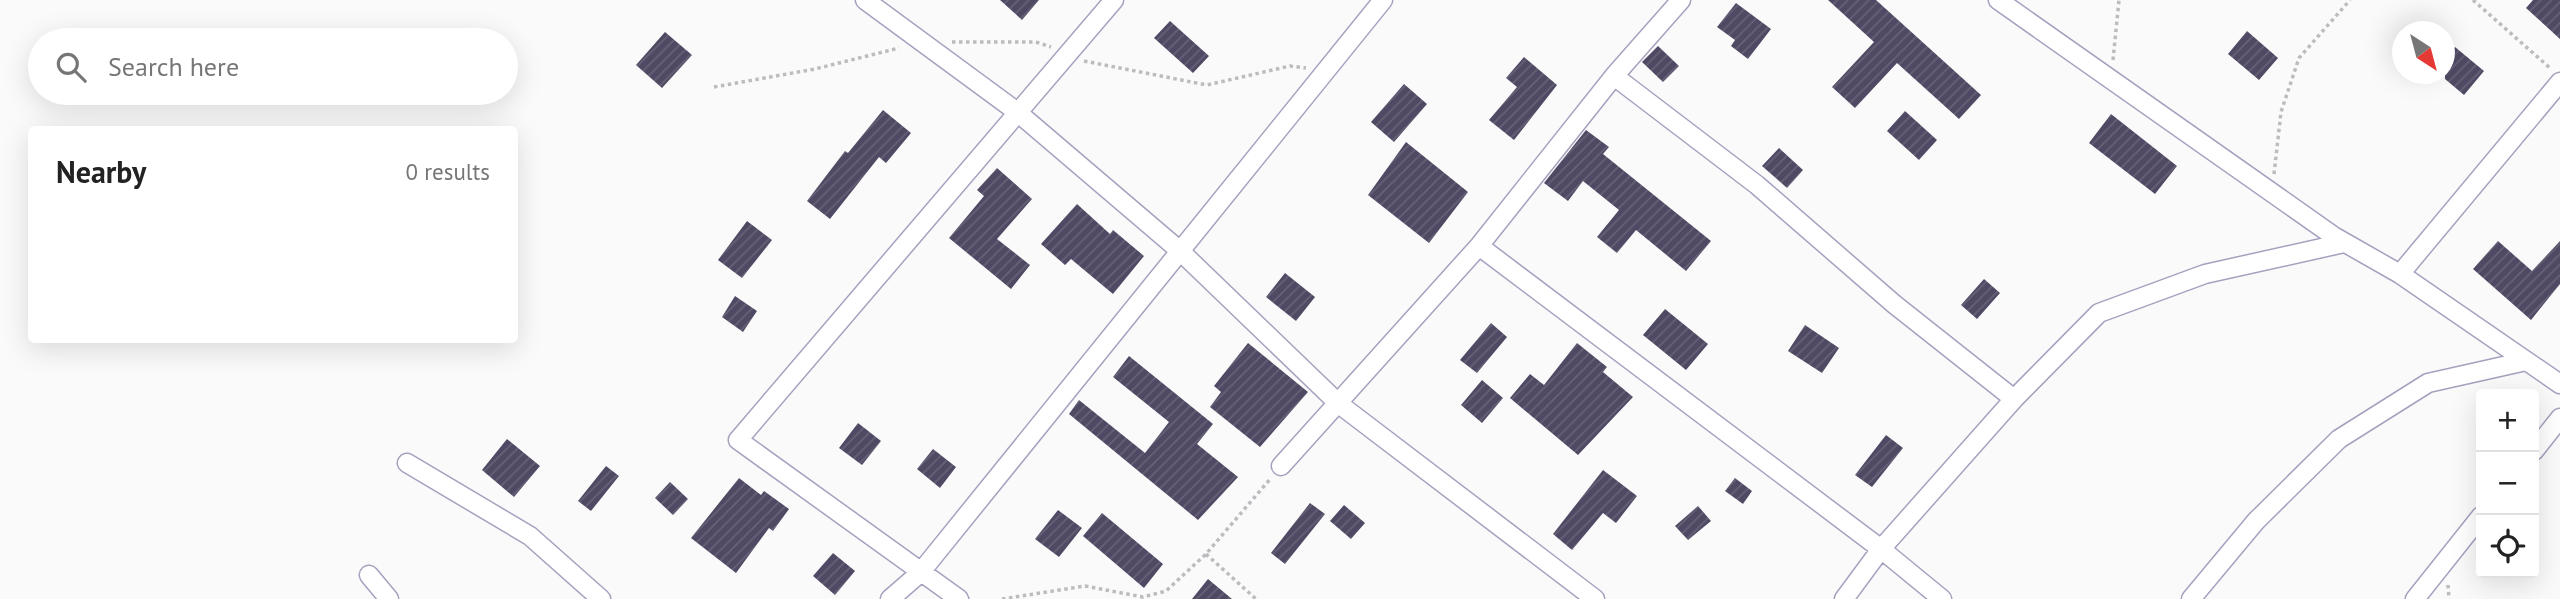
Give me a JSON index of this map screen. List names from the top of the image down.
{
  "north": "bottom right",
  "page": {
    "search": "Search here",
    "heading": ["Nearby", "0 results"],
    "map_buttons": ["+", "−"]
  }
}
